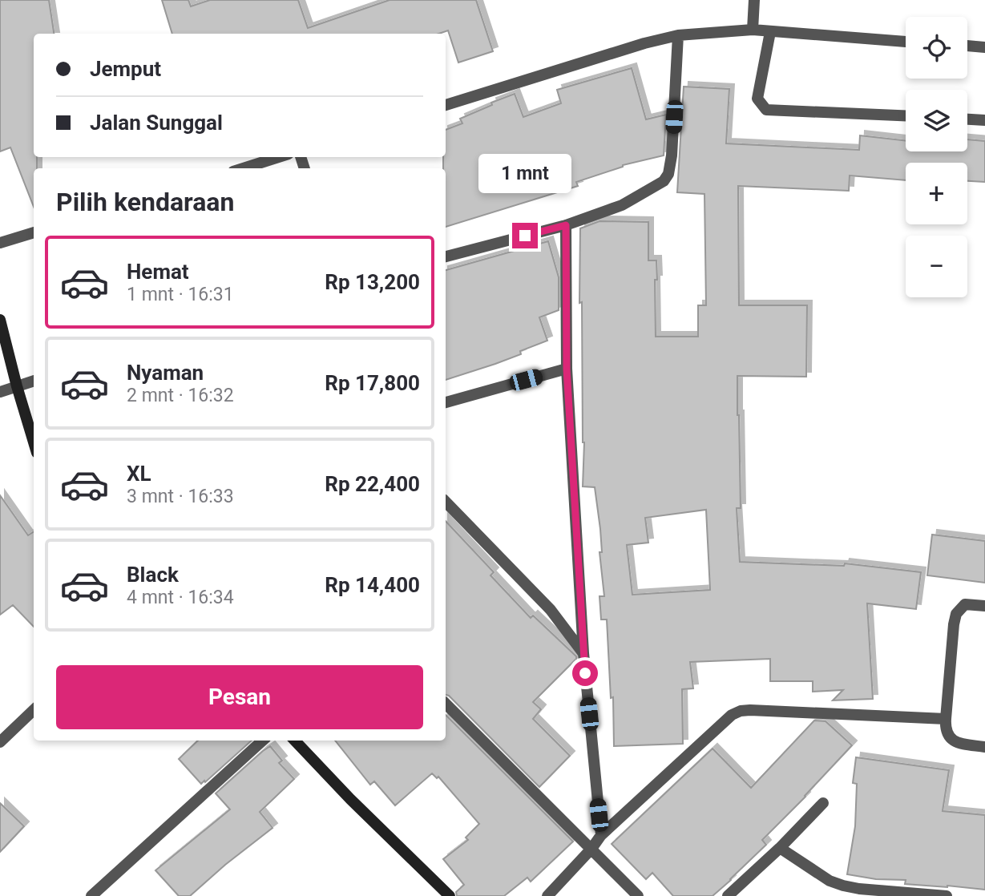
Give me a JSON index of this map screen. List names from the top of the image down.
{
  "page": {
    "map_buttons": ["+", "−"],
    "banner": ["Jemput", "Jalan Sunggal"],
    "bubble": "1 mnt",
    "heading": "Pilih kendaraan",
    "list": [
      {
        "name": "Hemat",
        "note": "1 mnt · 16:31",
        "value": "Rp 13,200"
      },
      {
        "name": "Nyaman",
        "note": "2 mnt · 16:32",
        "value": "Rp 17,800"
      },
      {
        "name": "XL",
        "note": "3 mnt · 16:33",
        "value": "Rp 22,400"
      },
      {
        "name": "Black",
        "note": "4 mnt · 16:34",
        "value": "Rp 14,400"
      }
    ],
    "buttons": "Pesan"
  }
}
